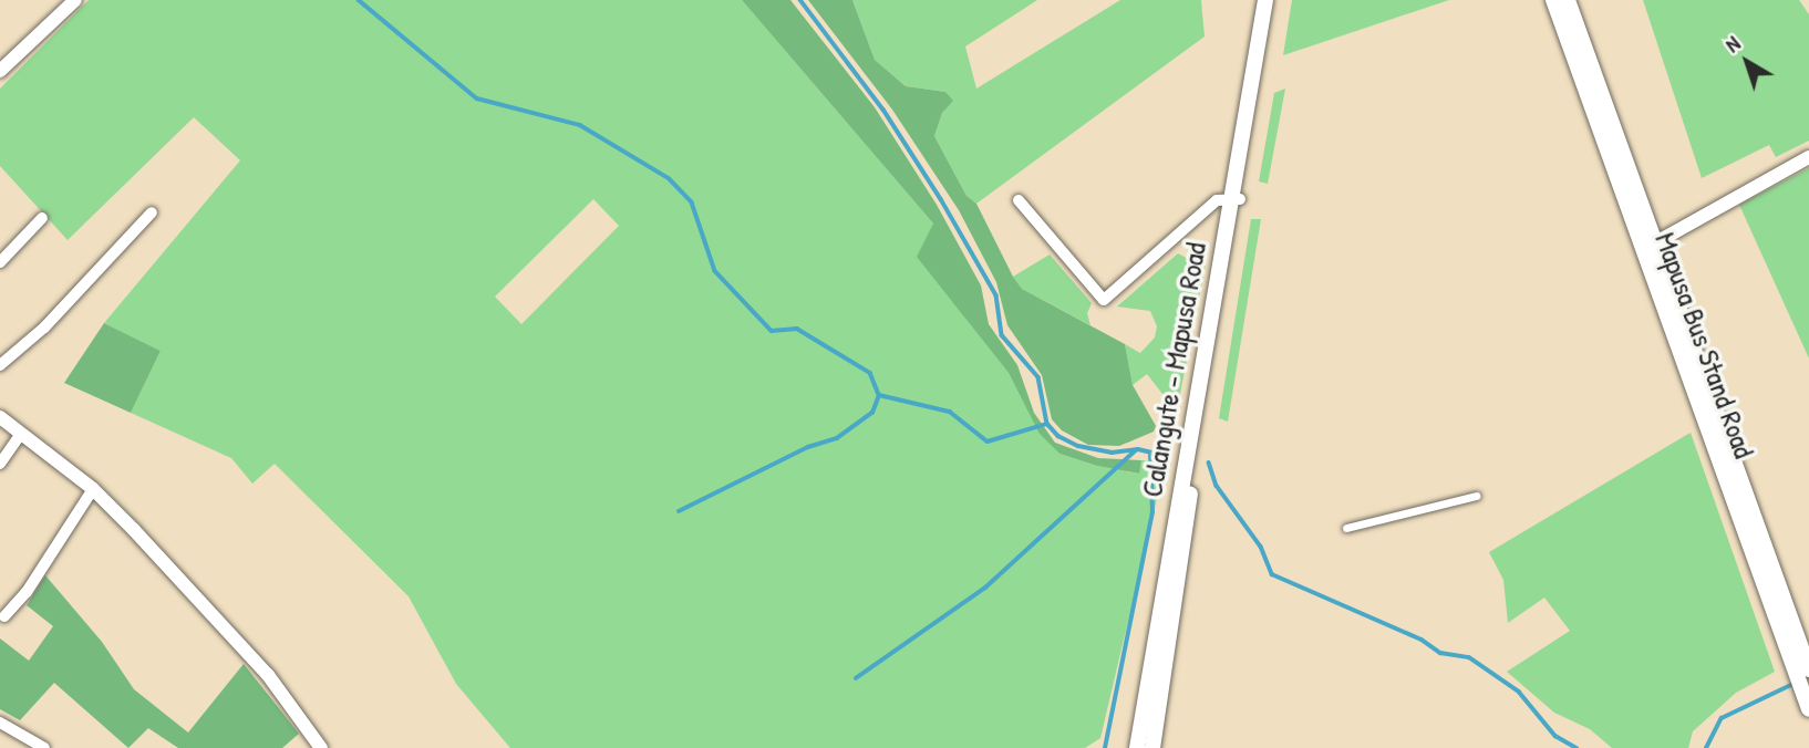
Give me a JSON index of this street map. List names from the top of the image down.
{
  "streets": {
    "main road": ["Mapusa Bus Stand Road", "Calangute - Mapusa Road"]
  },
  "north": "top left"
}
